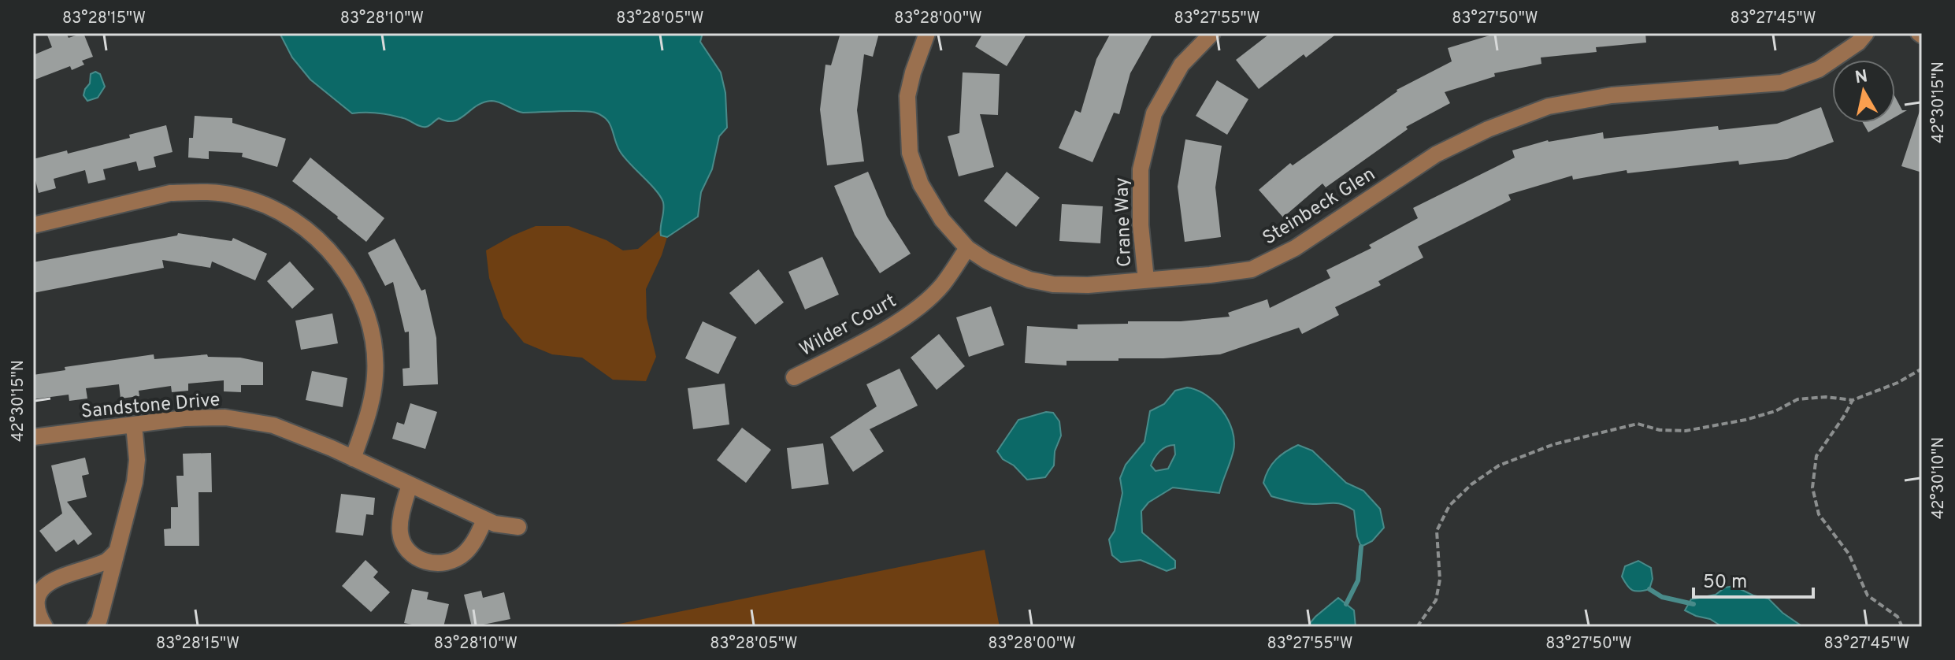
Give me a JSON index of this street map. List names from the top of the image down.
{
  "streets": {
    "street": [
      "Steinbeck Glen",
      "Crane Way",
      "Wilder Court",
      "Sandstone Drive"
    ]
  },
  "crossings": [
    ["Steinbeck Glen", "Crane Way"],
    ["Steinbeck Glen", "Wilder Court"]
  ],
  "scale_bar": "50 m",
  "north": "top",
  "coordinates": [
    "83°28'15\"W",
    "83°28'10\"W",
    "83°28'05\"W",
    "83°28'00\"W",
    "83°27'55\"W",
    "83°27'50\"W",
    "83°27'45\"W",
    "42°30'15\"N",
    "42°30'10\"N"
  ]
}
